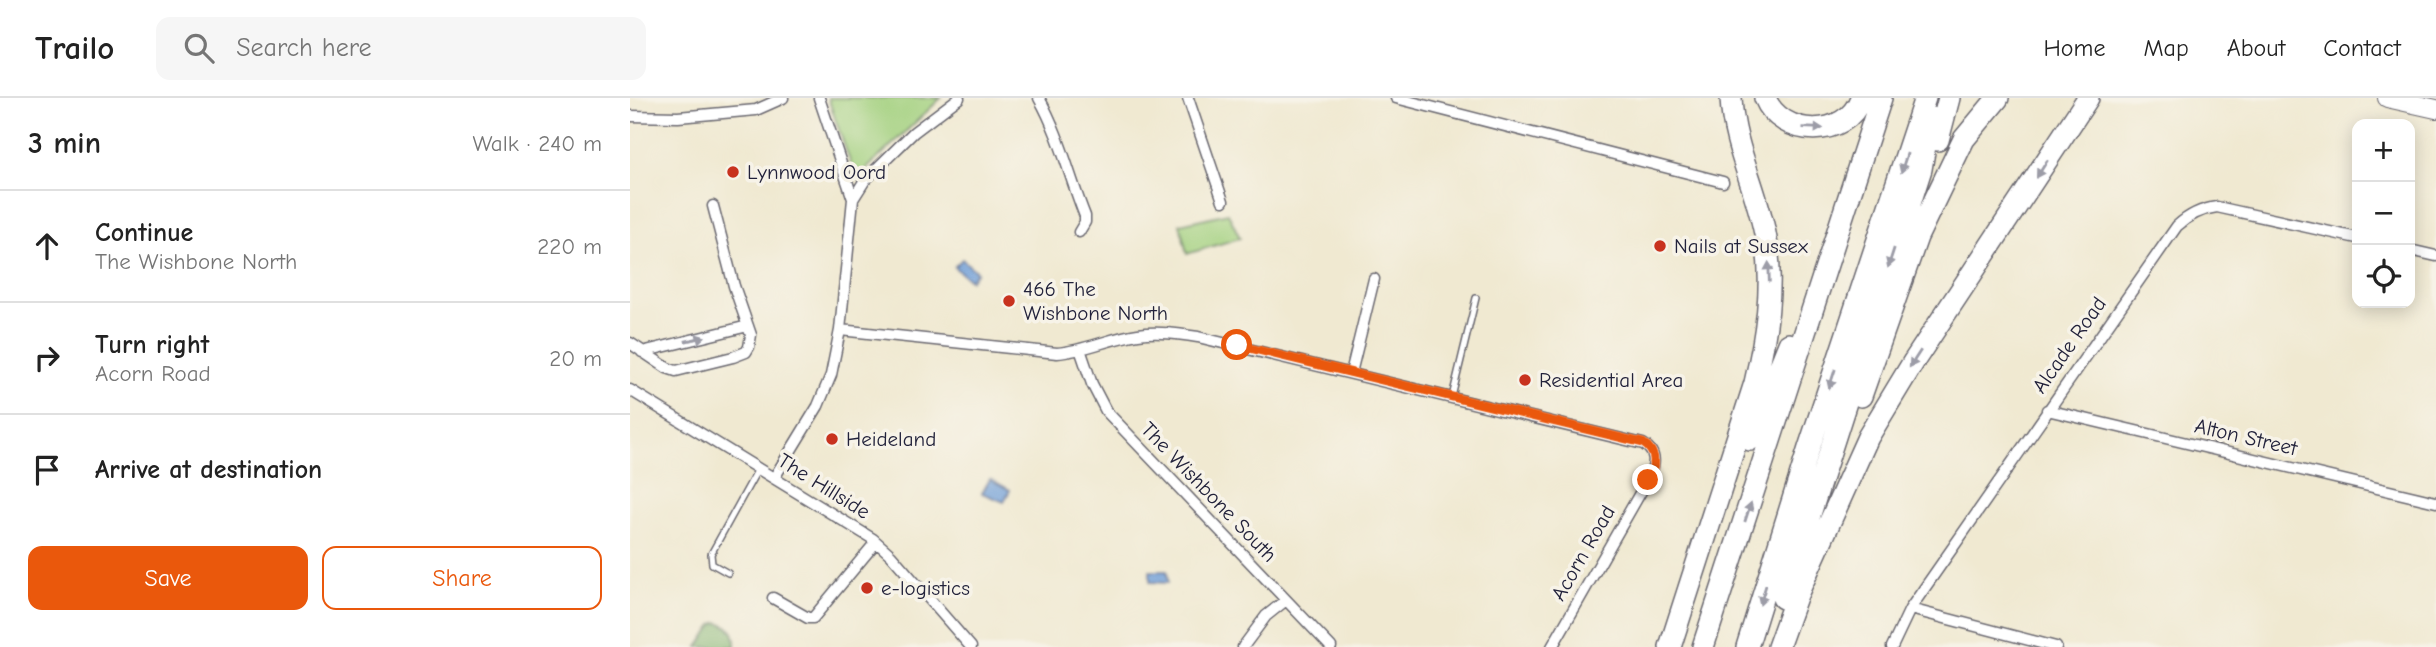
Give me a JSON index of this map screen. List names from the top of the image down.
{
  "streets": {
    "street": [
      "Alcade Road",
      "Alton Street",
      "The Hillside",
      "The Wishbone South",
      "Acorn Road"
    ]
  },
  "crossings": [
    ["Alcade Road", "Alton Street"]
  ],
  "places": [
    "Lynnwood Oord",
    "Nails at Sussex",
    "466 The Wishbone North",
    "Residential Area",
    "Heideland",
    "e-logistics"
  ],
  "page": {
    "header": "Trailo",
    "search": "Search here",
    "nav": [
      "Home",
      "Map",
      "About",
      "Contact"
    ],
    "heading": ["3 min", "Walk · 240 m"],
    "map_buttons": ["+", "−"],
    "list": [
      ["Continue", "The Wishbone North", "220 m"],
      ["Turn right", "Acorn Road", "20 m"],
      "Arrive at destination"
    ],
    "buttons": ["Save", "Share"]
  }
}
